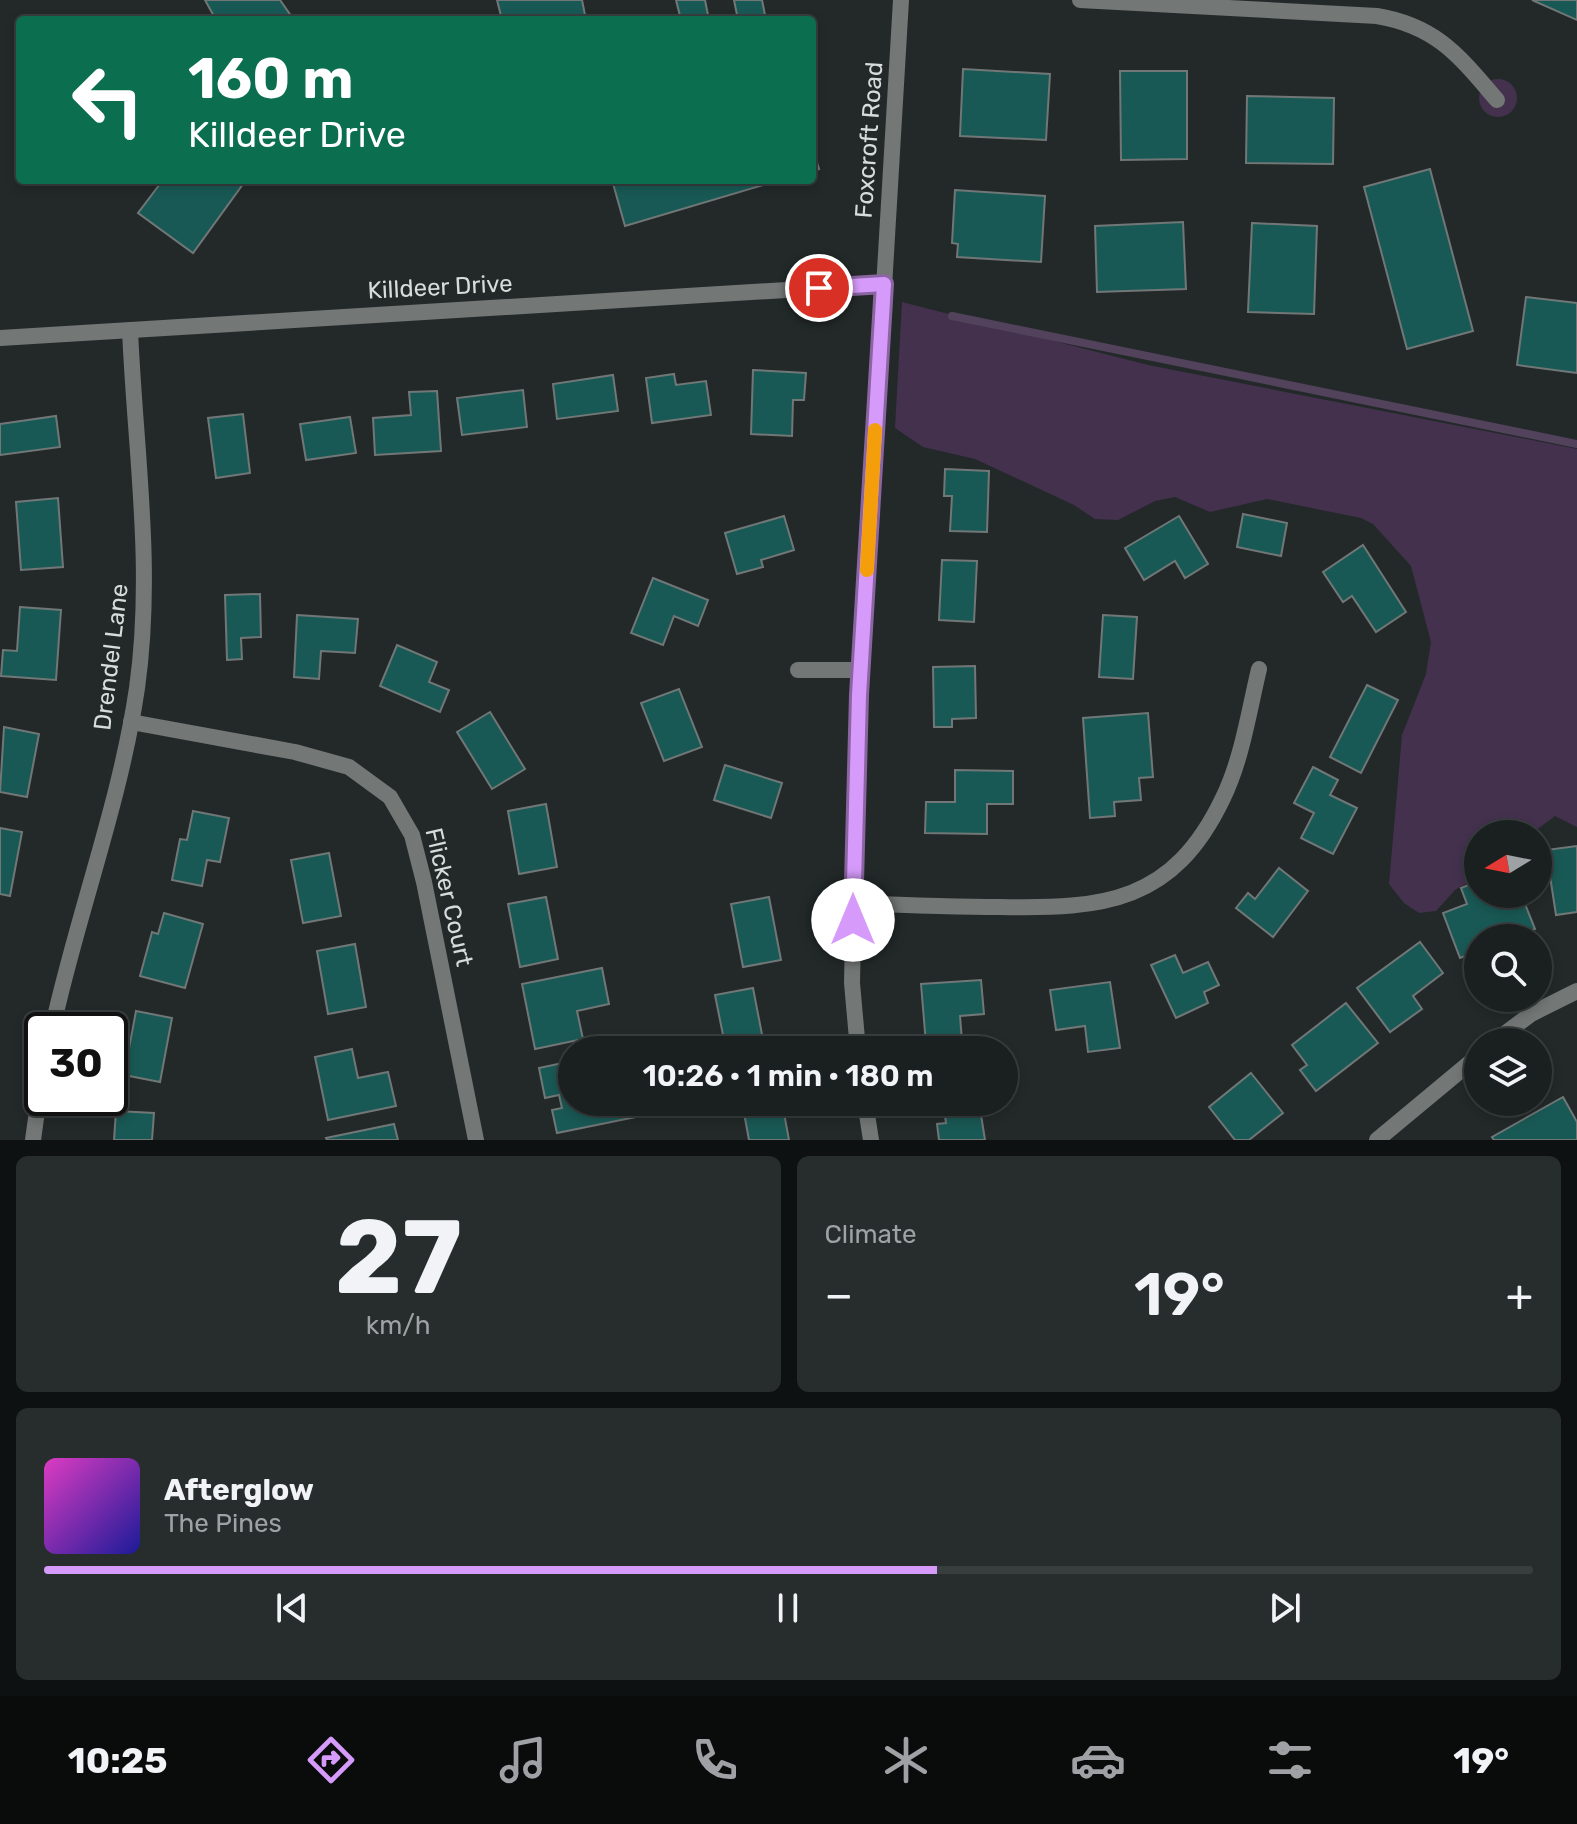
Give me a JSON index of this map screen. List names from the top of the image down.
{
  "streets": {
    "street": [
      "Foxcroft Road",
      "Killdeer Drive",
      "Drendel Lane",
      "Flicker Court"
    ]
  },
  "crossings": [
    ["Foxcroft Road", "Killdeer Drive"],
    ["Killdeer Drive", "Drendel Lane"],
    ["Drendel Lane", "Flicker Court"]
  ],
  "north": "left",
  "page": {
    "turn": ["160 m", "Killdeer Drive"],
    "limit": "30",
    "trip": "10:26 · 1 min · 180 m",
    "tile": [
      ["27", "km/h"],
      "Climate"
    ],
    "heat": ["−", "19°", "+"],
    "song": ["Afterglow", "The Pines"],
    "tabs": ["10:25", "19°"]
  }
}
